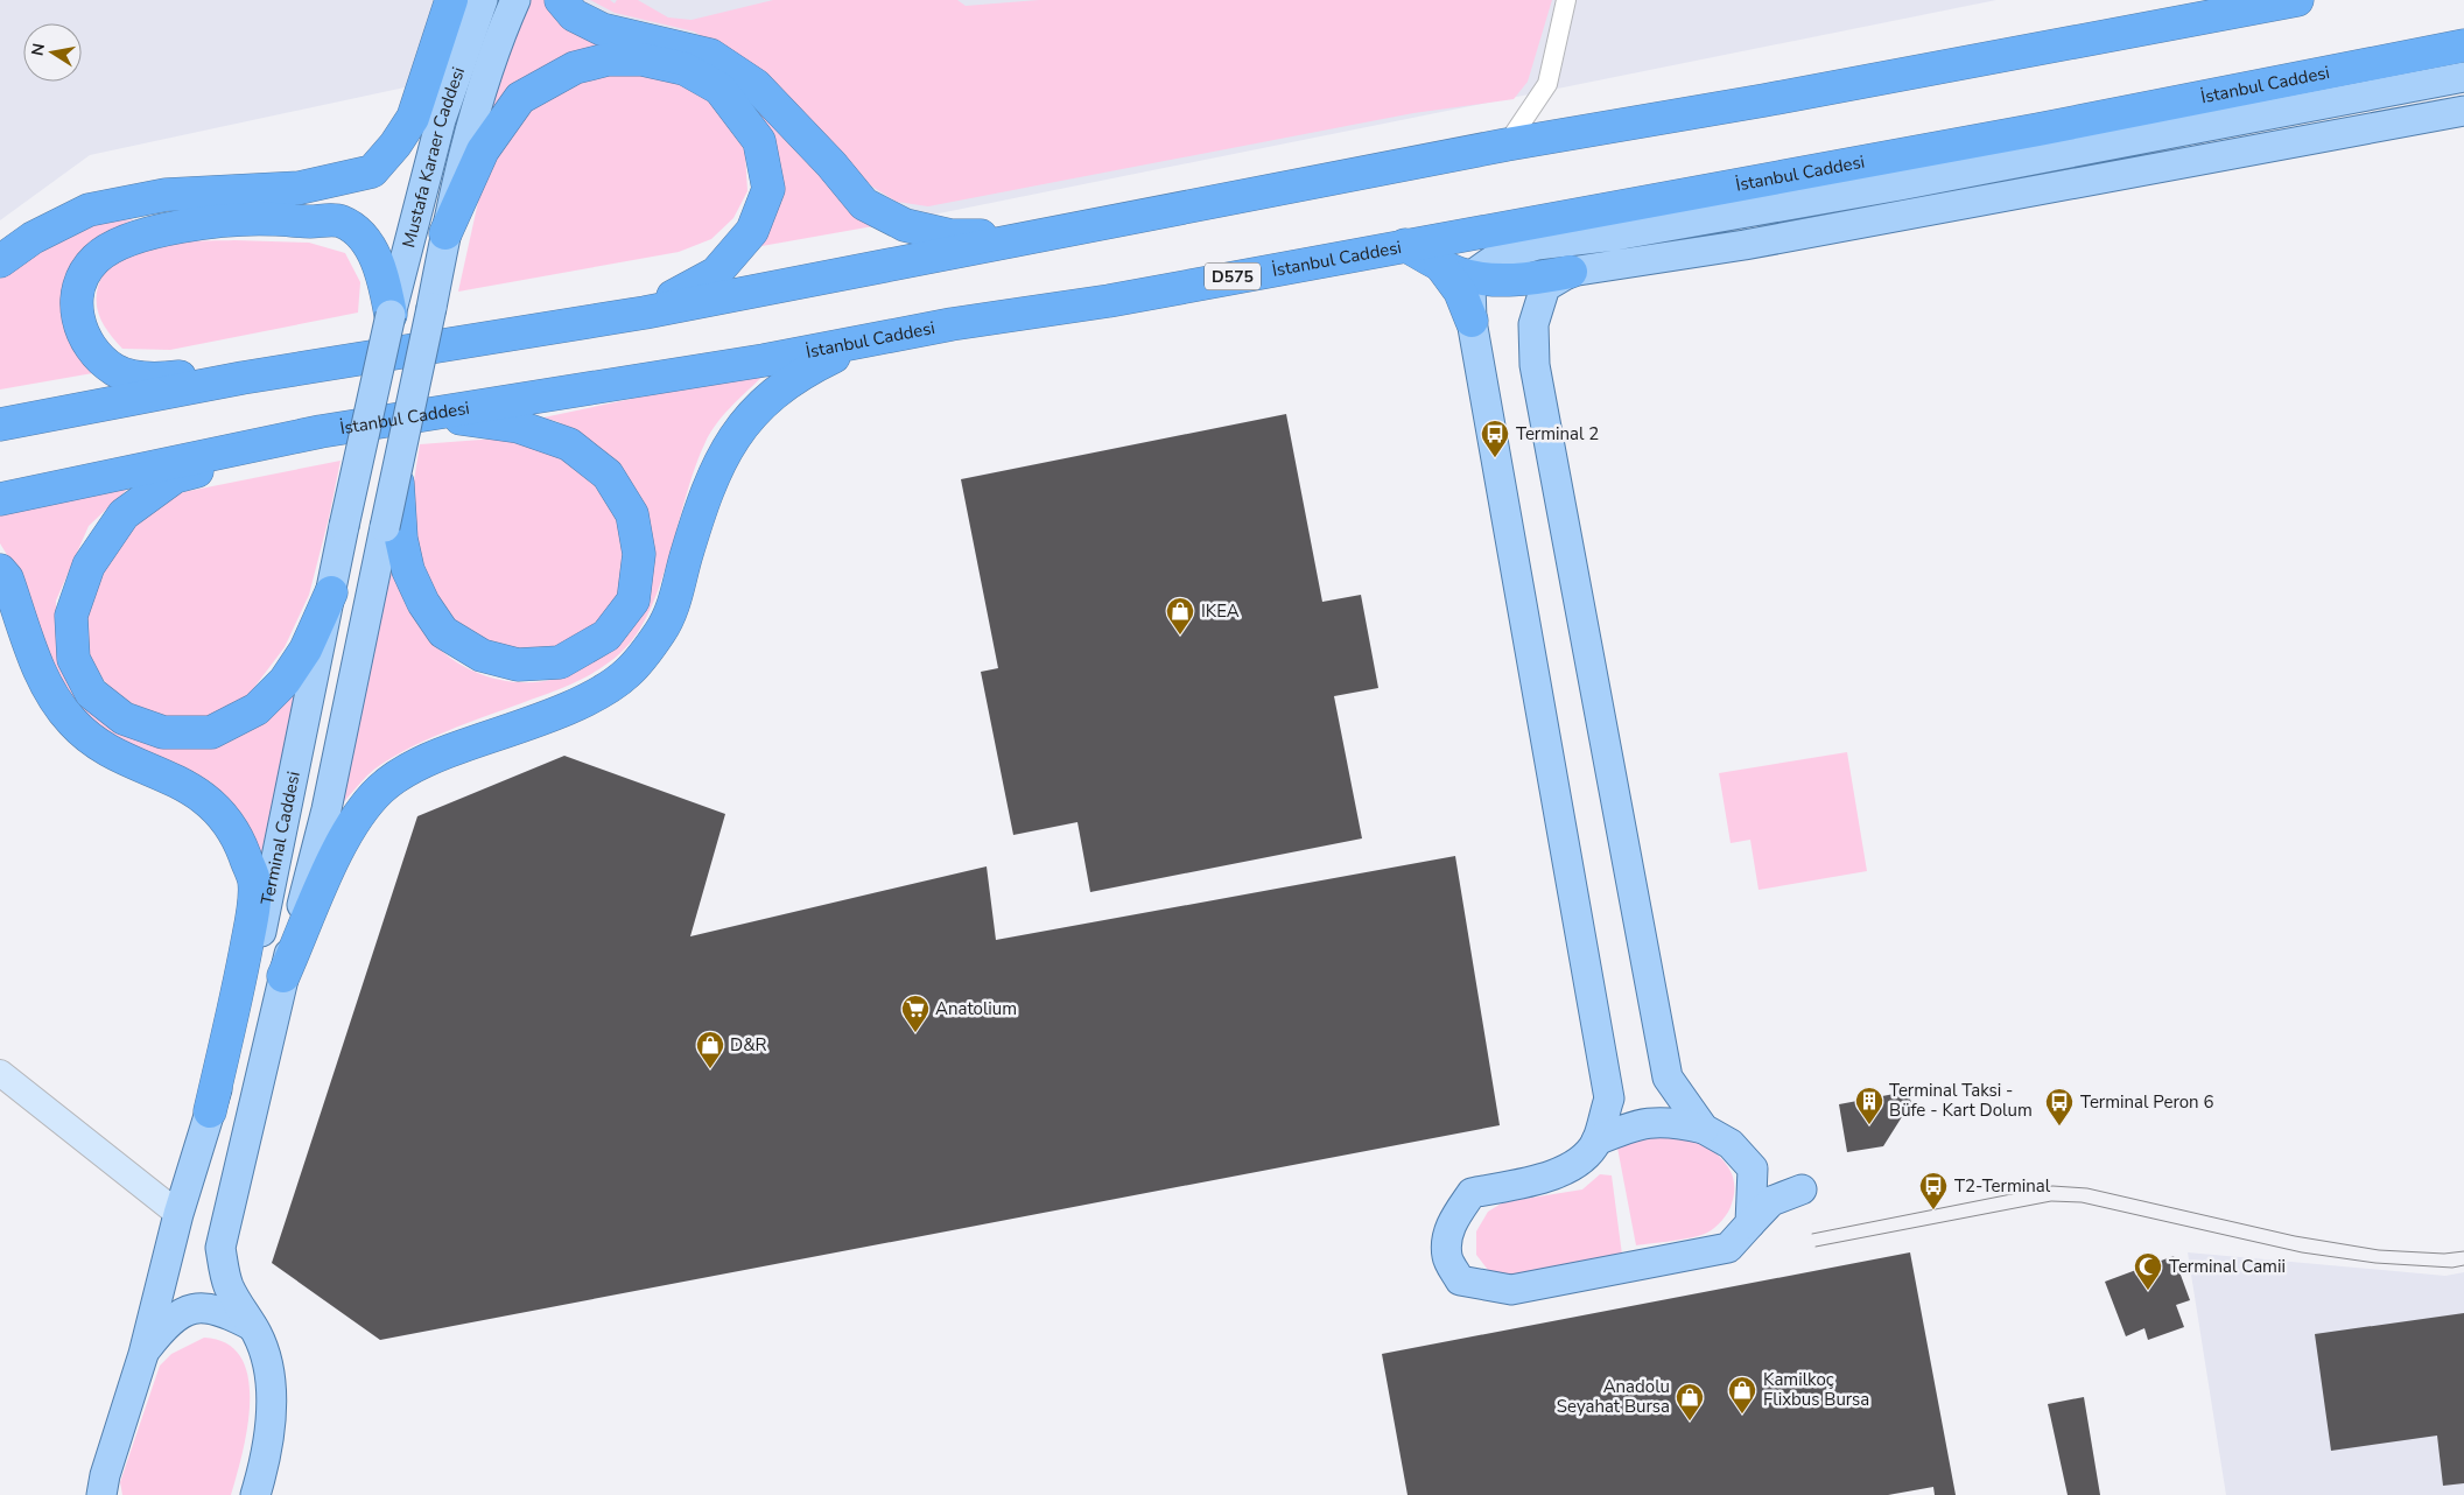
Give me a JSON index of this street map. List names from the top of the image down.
{
  "streets": {
    "highway": ["İstanbul Caddesi", "D575"],
    "main road": ["Mustafa Karaer Caddesi", "Terminal Caddesi"]
  },
  "crossings": [
    ["Mustafa Karaer Caddesi", "Terminal Caddesi"]
  ],
  "places": {
    "bus stop": ["Terminal 2", "Terminal Peron 6", "T2-Terminal"],
    "shop": [
      "IKEA",
      "D&R",
      "Kamilkoç Flixbus Bursa",
      "Anadolu Seyahat Bursa"
    ],
    "supermarket": ["Anatolium"],
    "building": ["Terminal Taksi - Büfe - Kart Dolum"],
    "mosque": ["Terminal Camii"]
  },
  "north": "left"
}
